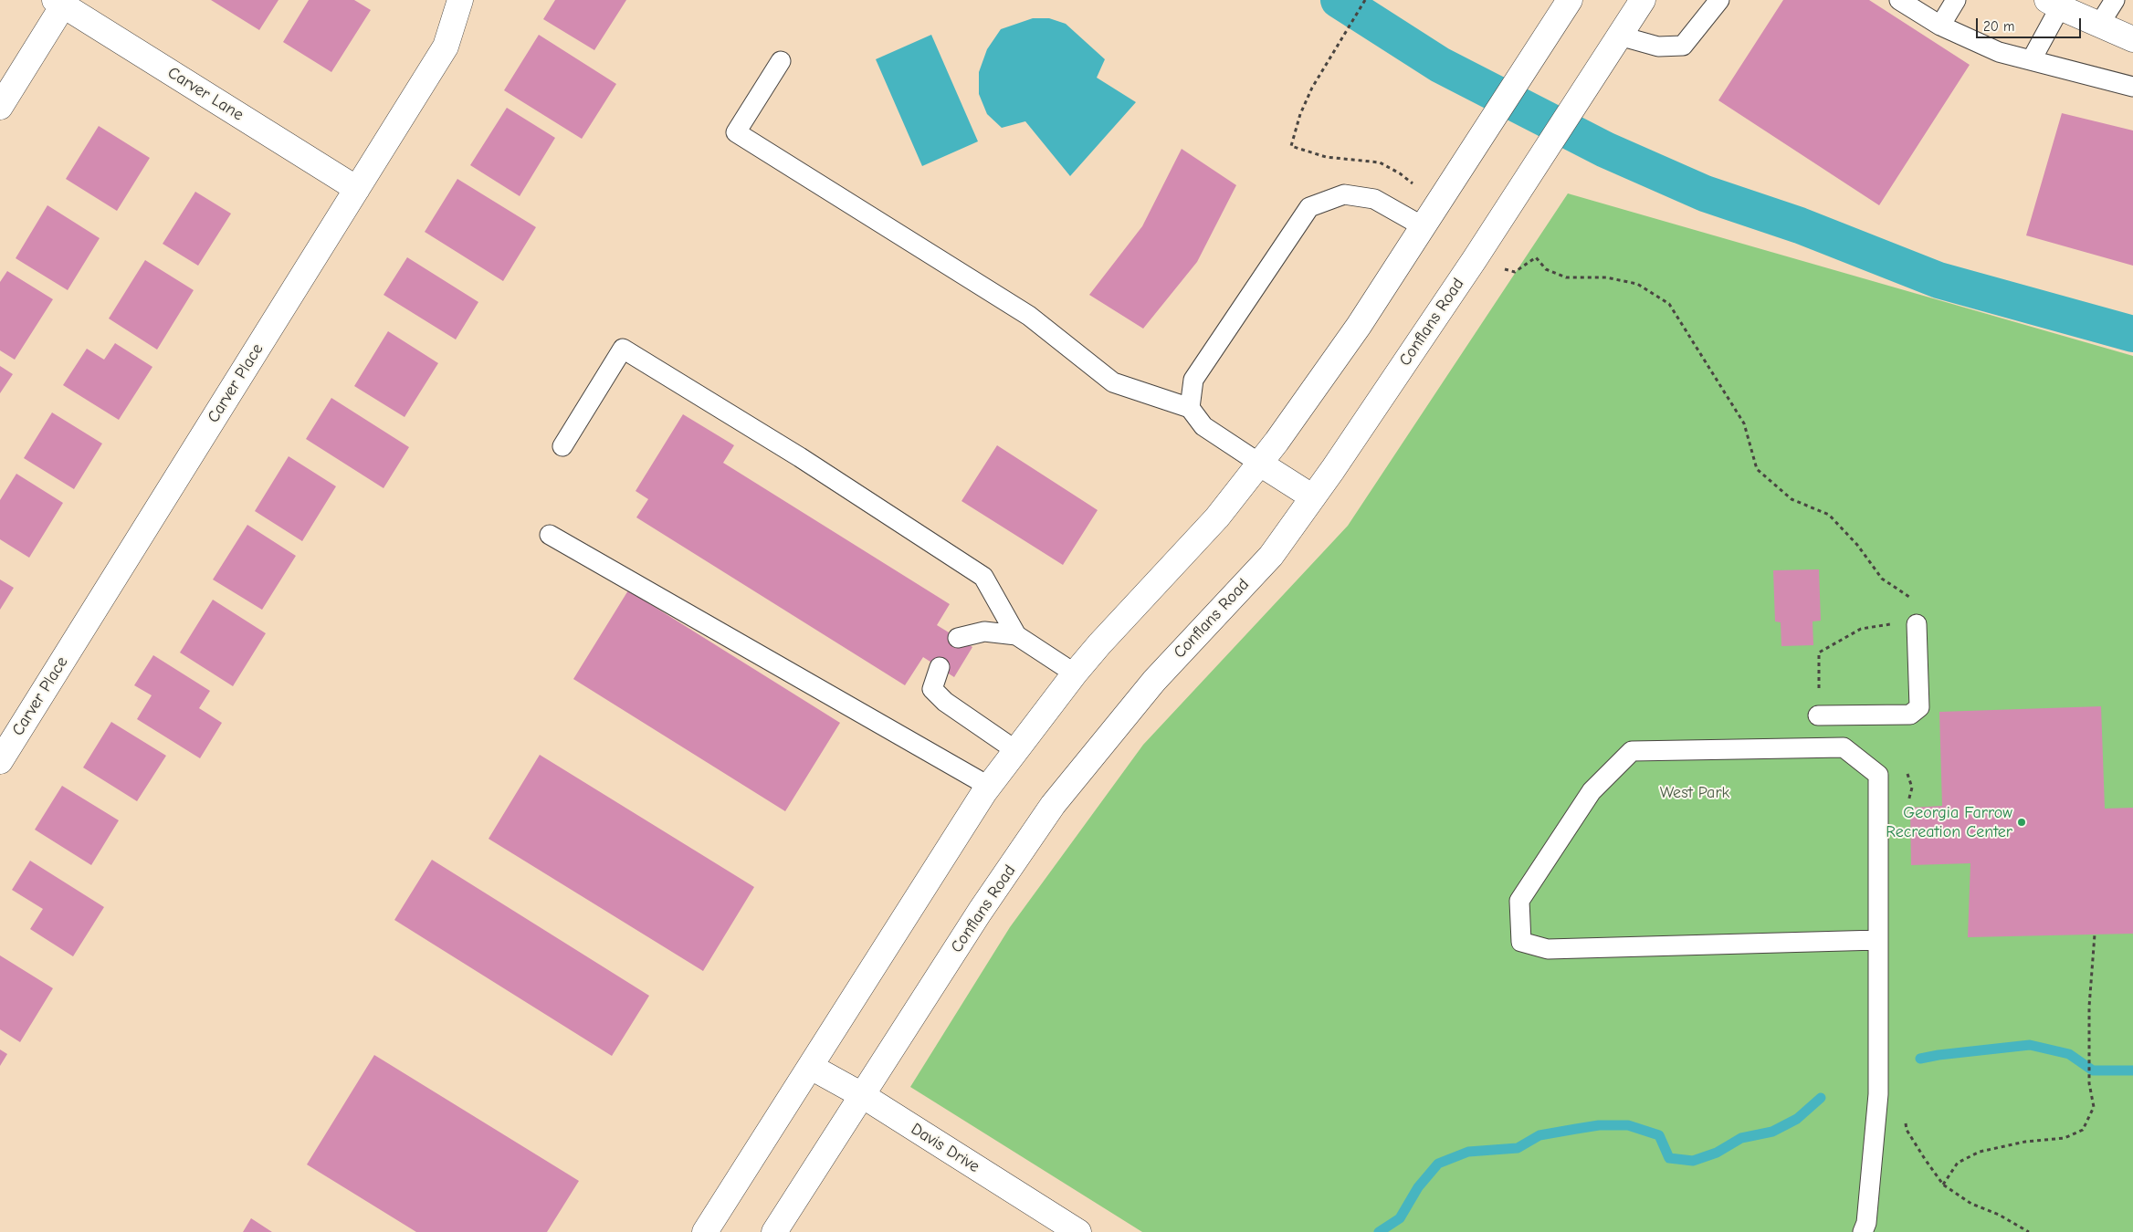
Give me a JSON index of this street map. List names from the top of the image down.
{
  "streets": {
    "main road": [
      "Carver Lane",
      "Conflans Road",
      "Carver Place",
      "Davis Drive"
    ]
  },
  "crossings": [
    ["Carver Lane", "Carver Place"],
    ["Conflans Road", "Davis Drive"]
  ],
  "parks": ["West Park"],
  "places": ["Georgia Farrow Recreation Center"],
  "scale_bar": "20 m"
}
